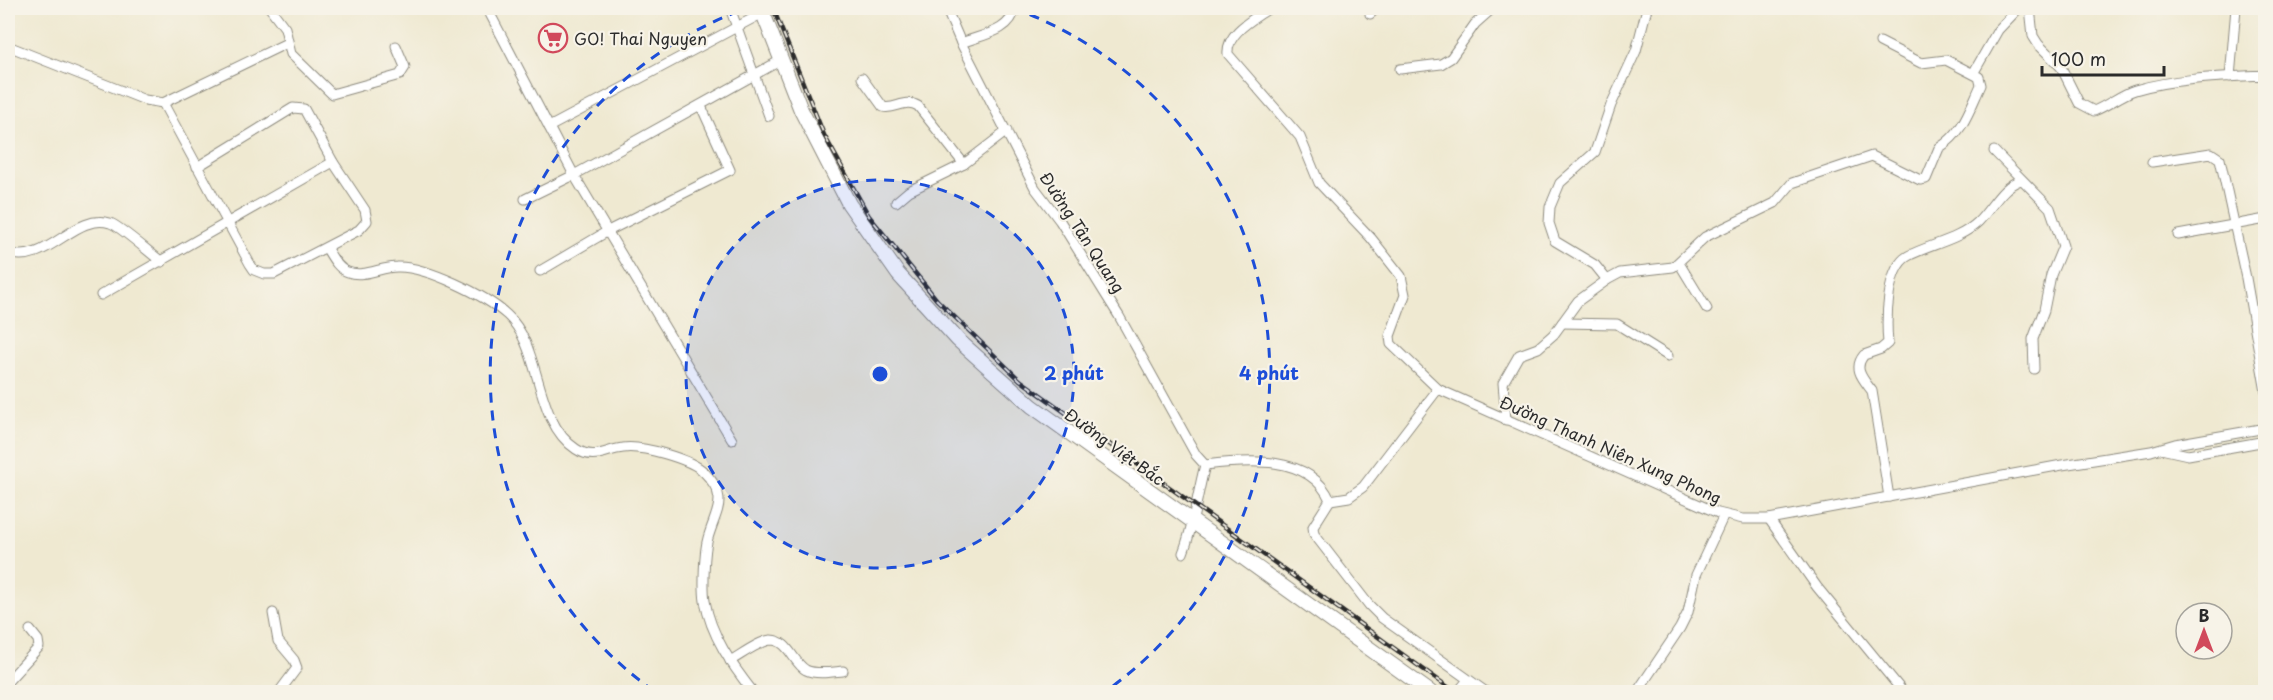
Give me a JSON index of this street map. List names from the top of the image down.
{
  "streets": {
    "main road": ["Đường Việt Bắc"],
    "street": ["Đường Tân Quang", "Đường Thanh Niên Xung Phong"]
  },
  "places": {
    "supermarket": ["GO! Thai Nguyen"]
  },
  "scale_bar": "100 m",
  "north": "top",
  "rings": ["2 phút", "4 phút"]
}
